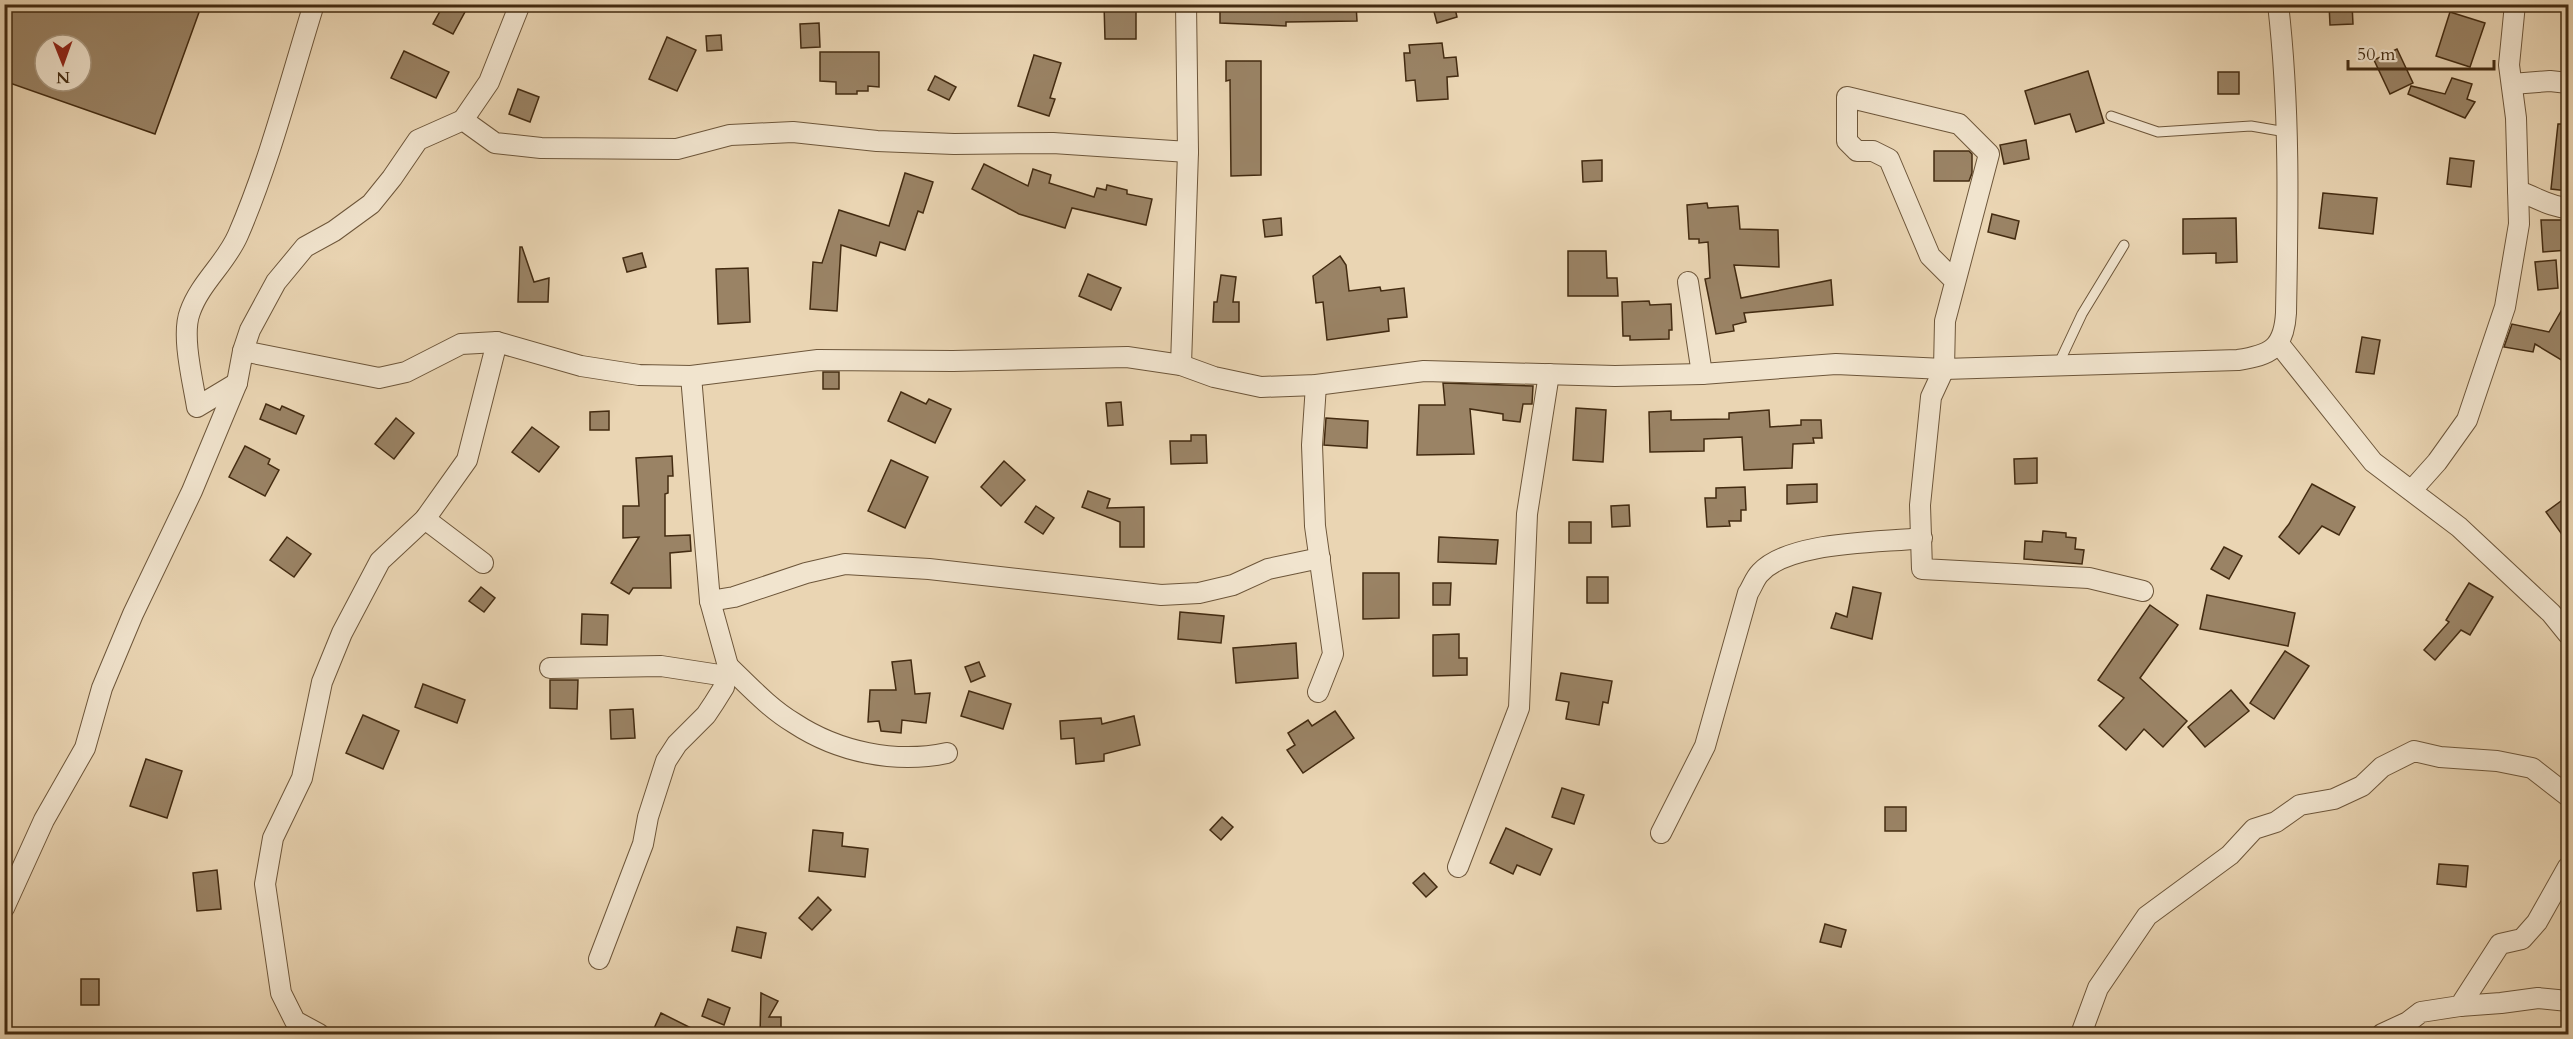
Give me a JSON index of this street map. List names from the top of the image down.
{
  "scale_bar": "50 m",
  "north": "bottom"
}
